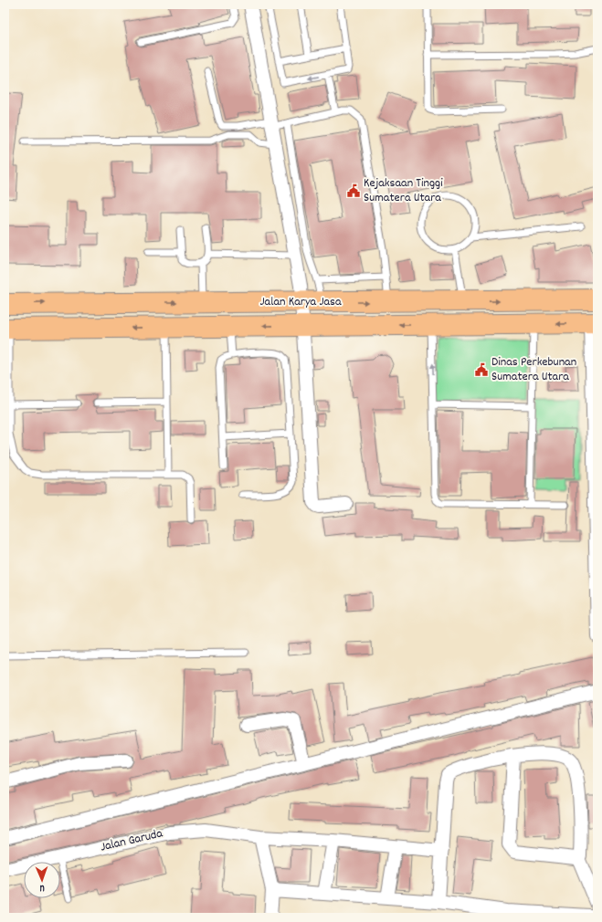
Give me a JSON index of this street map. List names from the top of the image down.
{
  "streets": {
    "highway": ["Jalan Karya Jasa"],
    "street": ["Jalan Garuda"]
  },
  "places": {
    "public building": ["Kejaksaan Tinggi Sumatera Utara", "Dinas Perkebunan Sumatera Utara"]
  },
  "north": "bottom"
}
